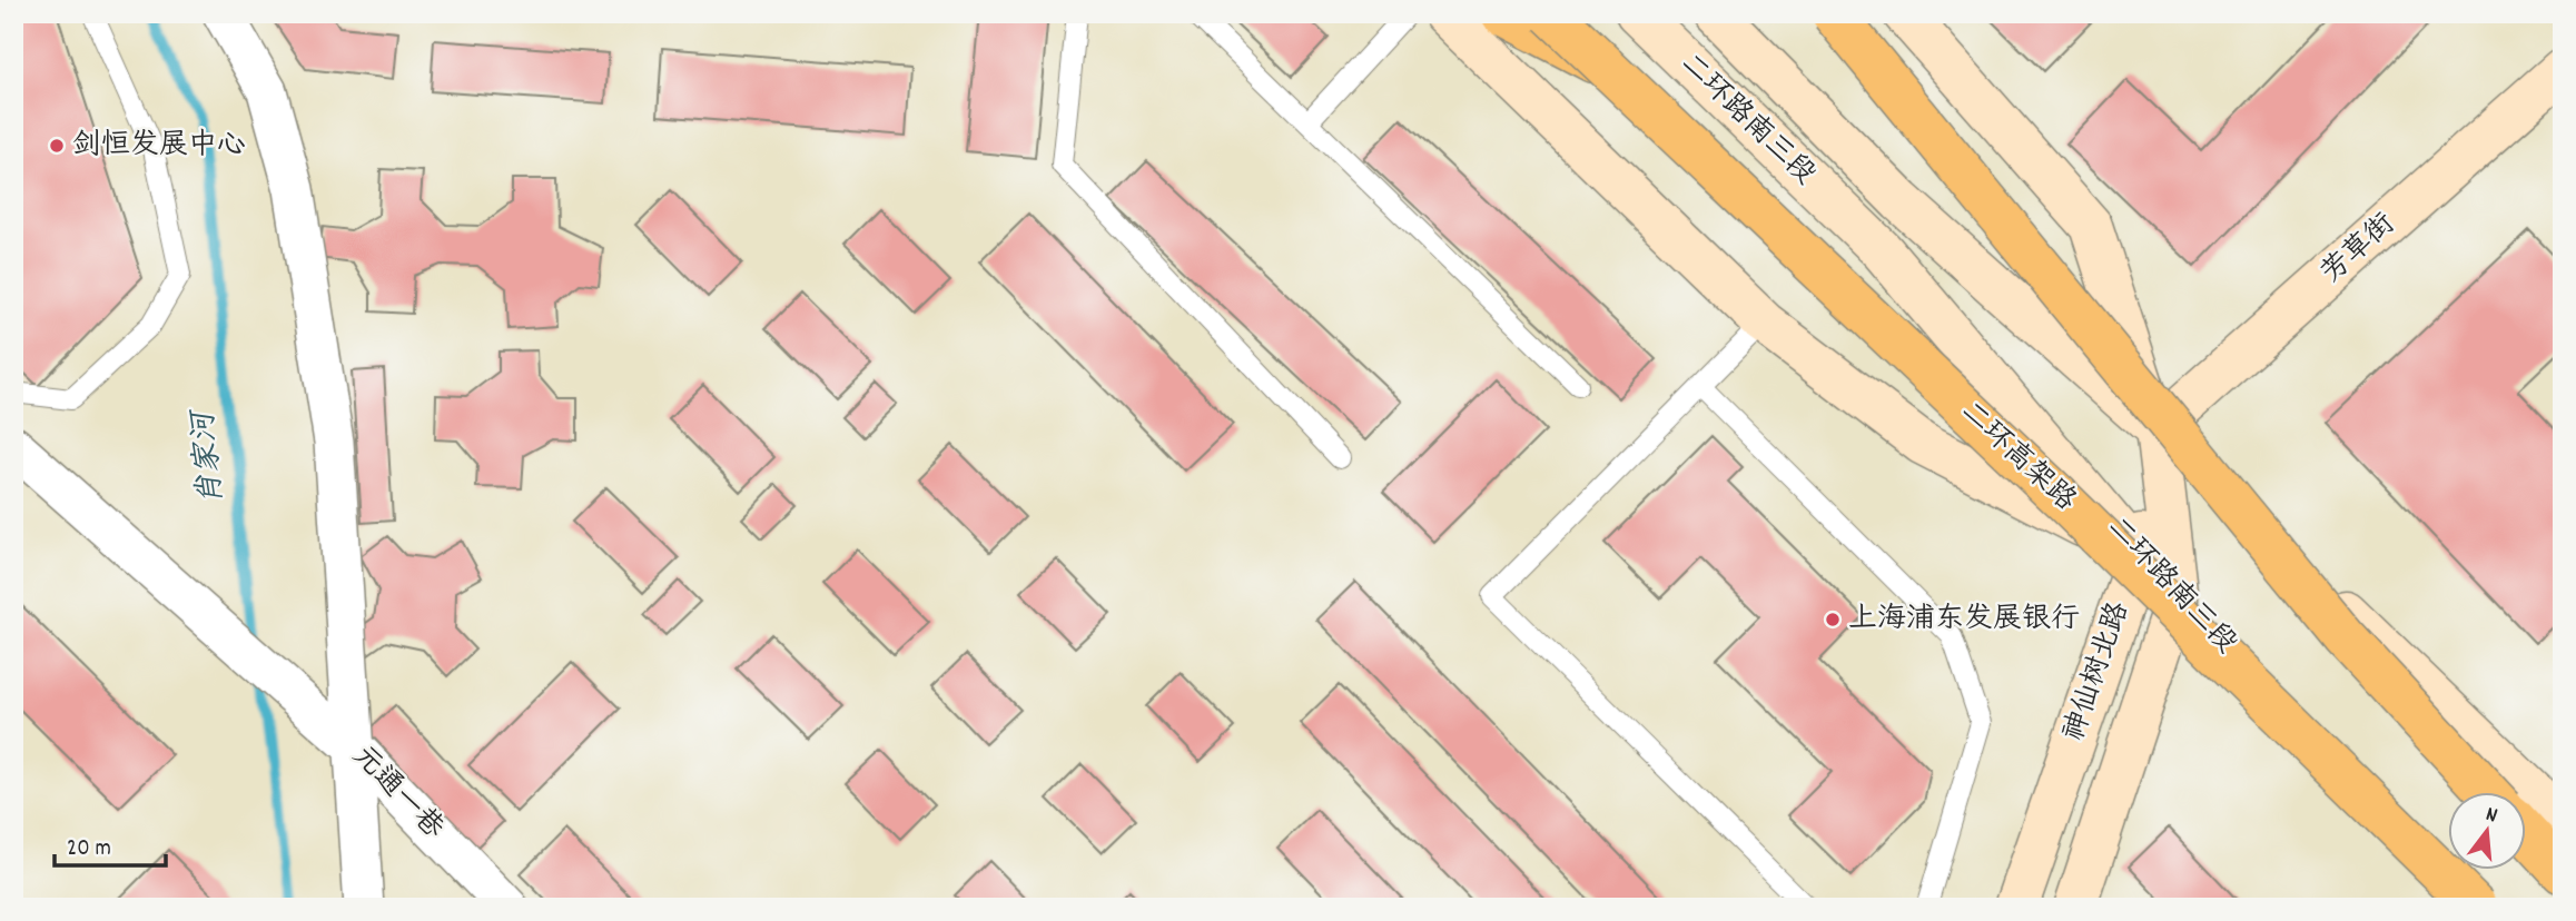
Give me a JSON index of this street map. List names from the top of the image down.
{
  "streets": {
    "highway": ["二环高架路"],
    "main road": ["二环路南三段", "芳草街", "神仙树北路"],
    "street": ["元通一巷"]
  },
  "crossings": [
    ["二环路南三段", "芳草街"],
    ["二环路南三段", "神仙树北路"],
    ["芳草街", "神仙树北路"]
  ],
  "water": ["肖家河"],
  "places": ["剑恒发展中心", "上海浦东发展银行"],
  "scale_bar": "20 m",
  "north": "top"
}
